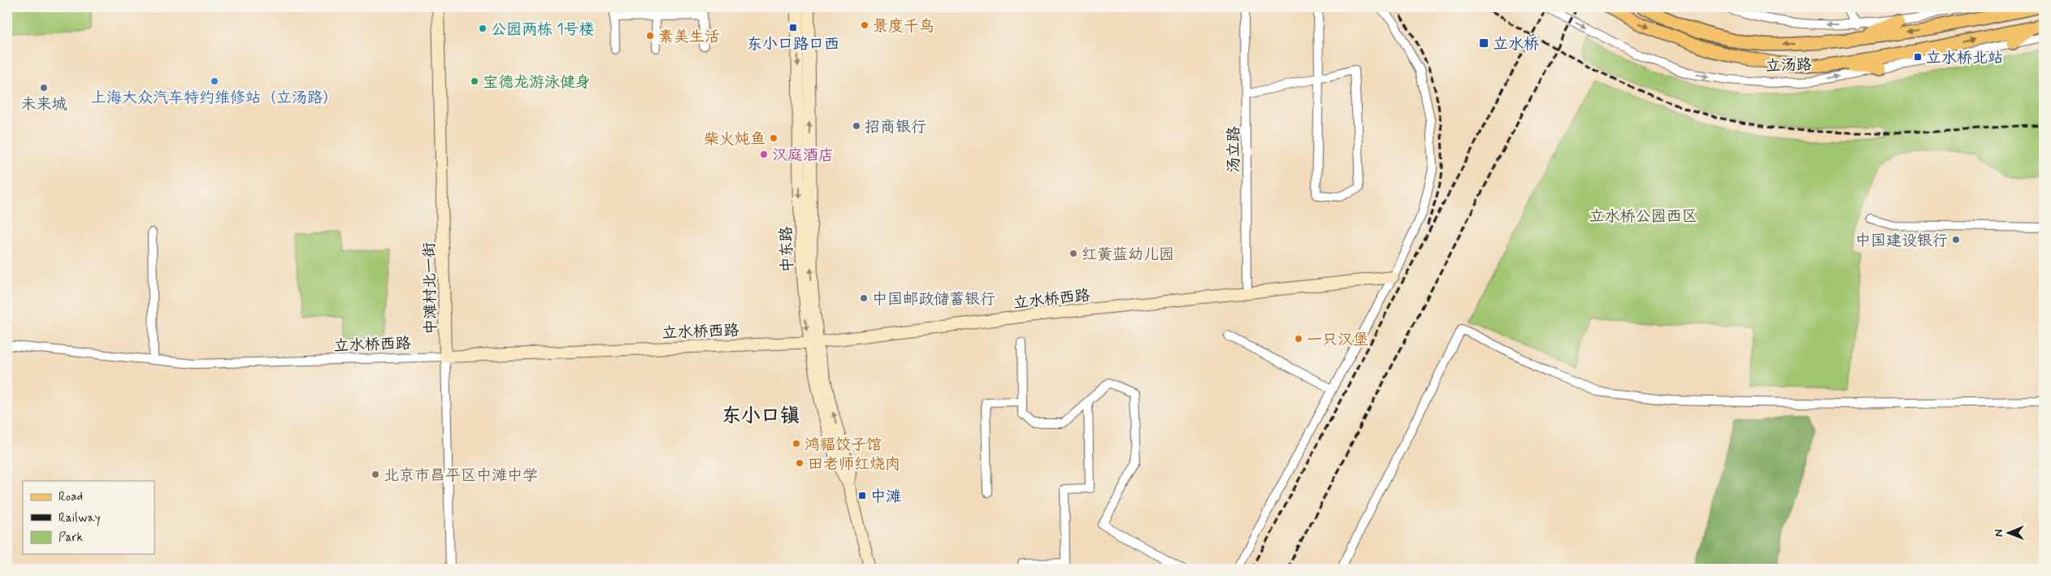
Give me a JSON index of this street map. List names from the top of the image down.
{
  "streets": {
    "main road": ["立汤路"],
    "street": [
      "汤立路",
      "中东路",
      "中滩村北一街",
      "立水桥西路"
    ]
  },
  "crossings": [
    ["汤立路", "立水桥西路"],
    ["中东路", "立水桥西路"],
    ["中滩村北一街", "立水桥西路"]
  ],
  "districts": ["东小口镇"],
  "parks": ["立水桥公园西区"],
  "places": {
    "other": [
      "景度千鸟",
      "公园两栋 1号楼",
      "素美生活",
      "上海大众汽车特约维修站（立汤路）",
      "宝德龙游泳健身",
      "未来城",
      "招商银行",
      "柴火炖鱼",
      "汉庭酒店",
      "中国建设银行",
      "红黄蓝幼儿园",
      "中国邮政储蓄银行",
      "一只汉堡",
      "鸿福饺子馆",
      "田老师红烧肉",
      "北京市昌平区中滩中学"
    ],
    "transit": [
      "东小口路口西",
      "立水桥",
      "立水桥北站",
      "中滩"
    ]
  },
  "legend": ["Road", "Railway", "Park"],
  "north": "left"
}
